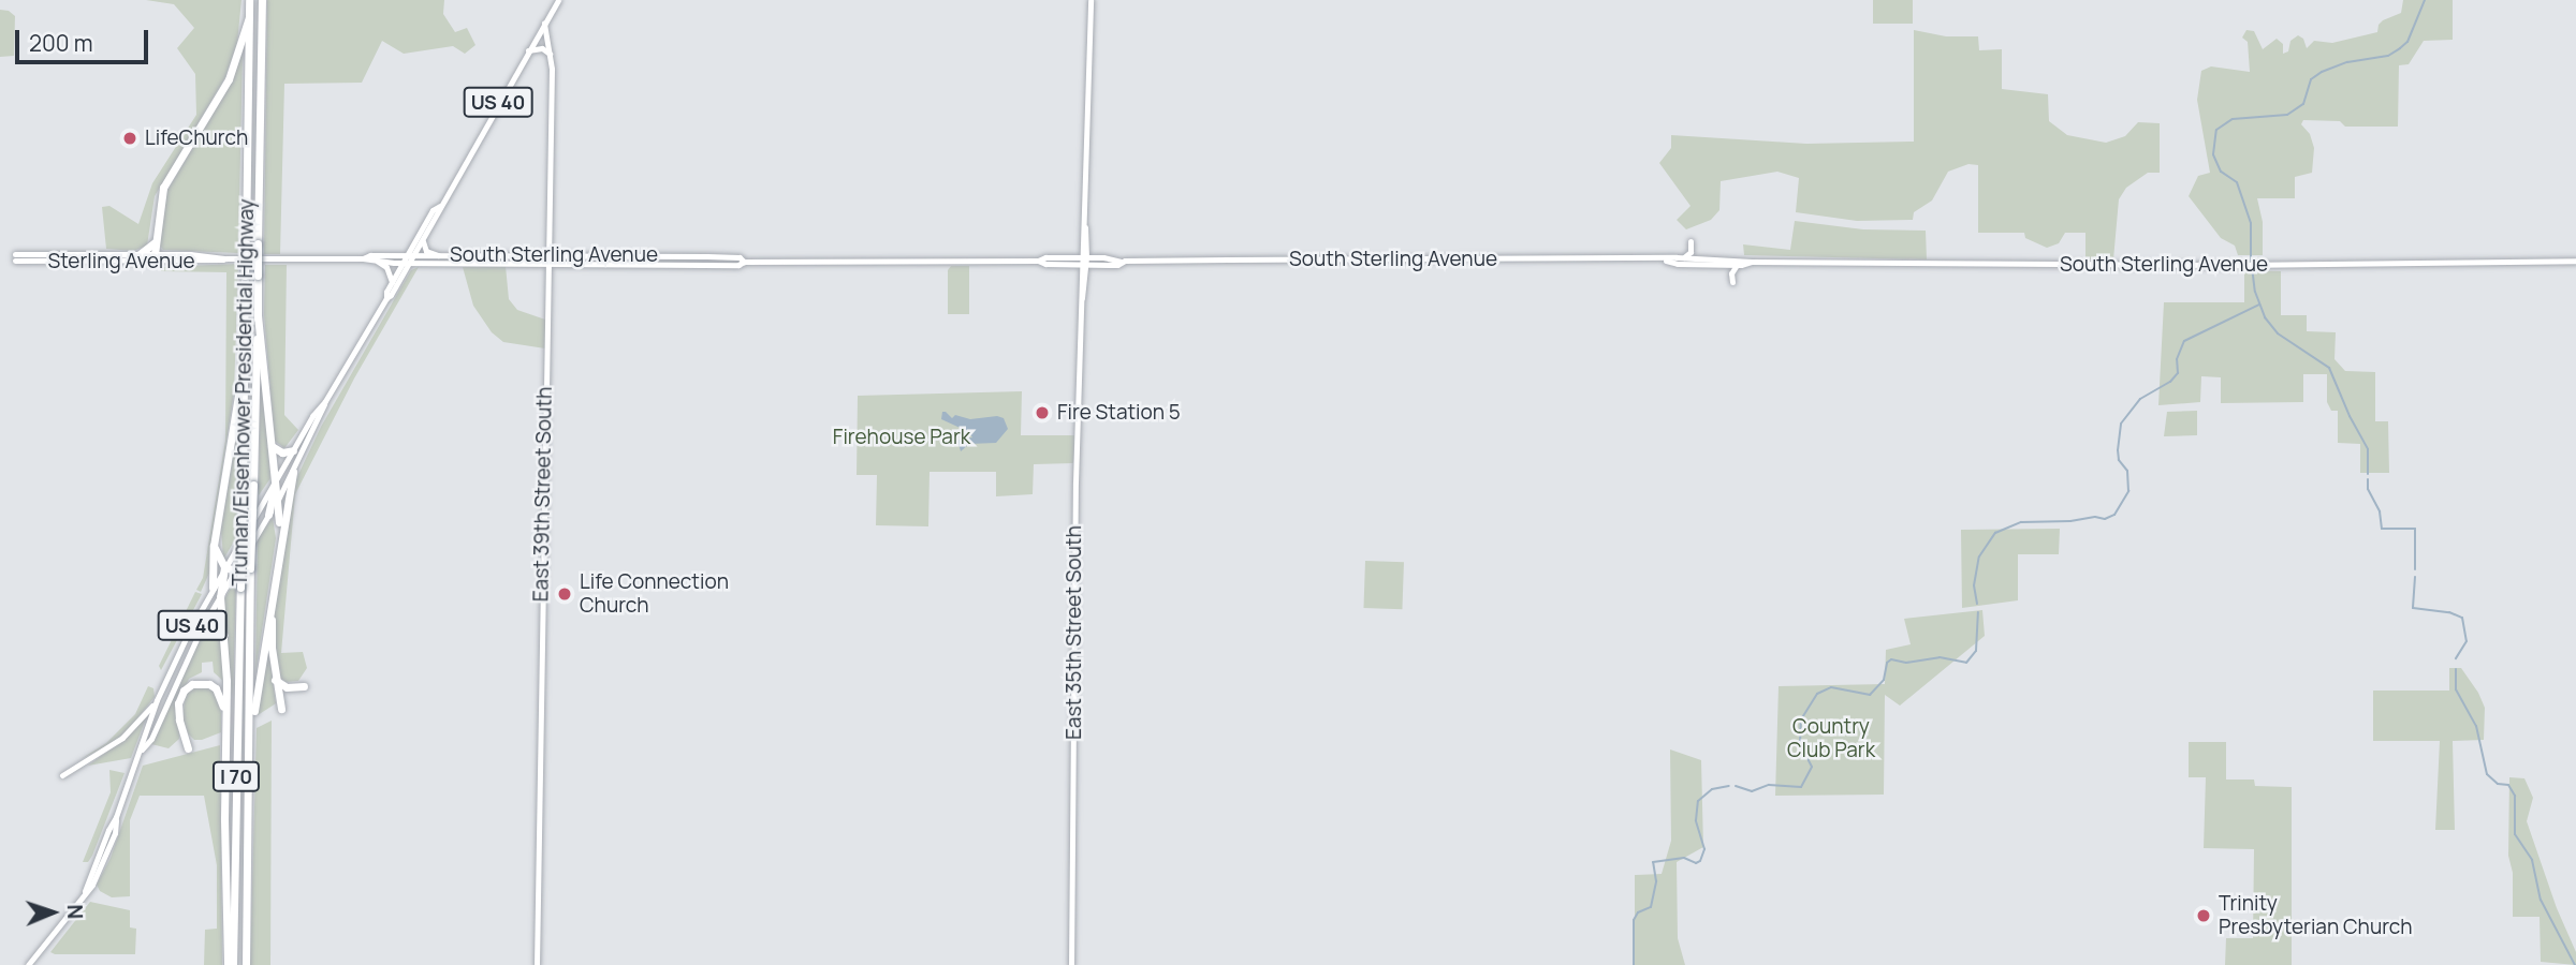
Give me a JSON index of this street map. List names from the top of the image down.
{
  "streets": {
    "highway": ["Truman/Eisenhower Presidential Highway", "I 70"],
    "main road": [
      "US 40",
      "South Sterling Avenue",
      "Sterling Avenue",
      "East 39th Street South",
      "East 35th Street South"
    ]
  },
  "crossings": [
    ["US 40", "South Sterling Avenue"],
    ["US 40", "East 39th Street South"],
    ["South Sterling Avenue", "Sterling Avenue"],
    ["South Sterling Avenue", "East 39th Street South"],
    ["South Sterling Avenue", "East 35th Street South"]
  ],
  "parks": ["Firehouse Park", "Country Club Park"],
  "places": [
    "LifeChurch",
    "Fire Station 5",
    "Life Connection Church",
    "Trinity Presbyterian Church"
  ],
  "scale_bar": "200 m",
  "north": "right"
}
